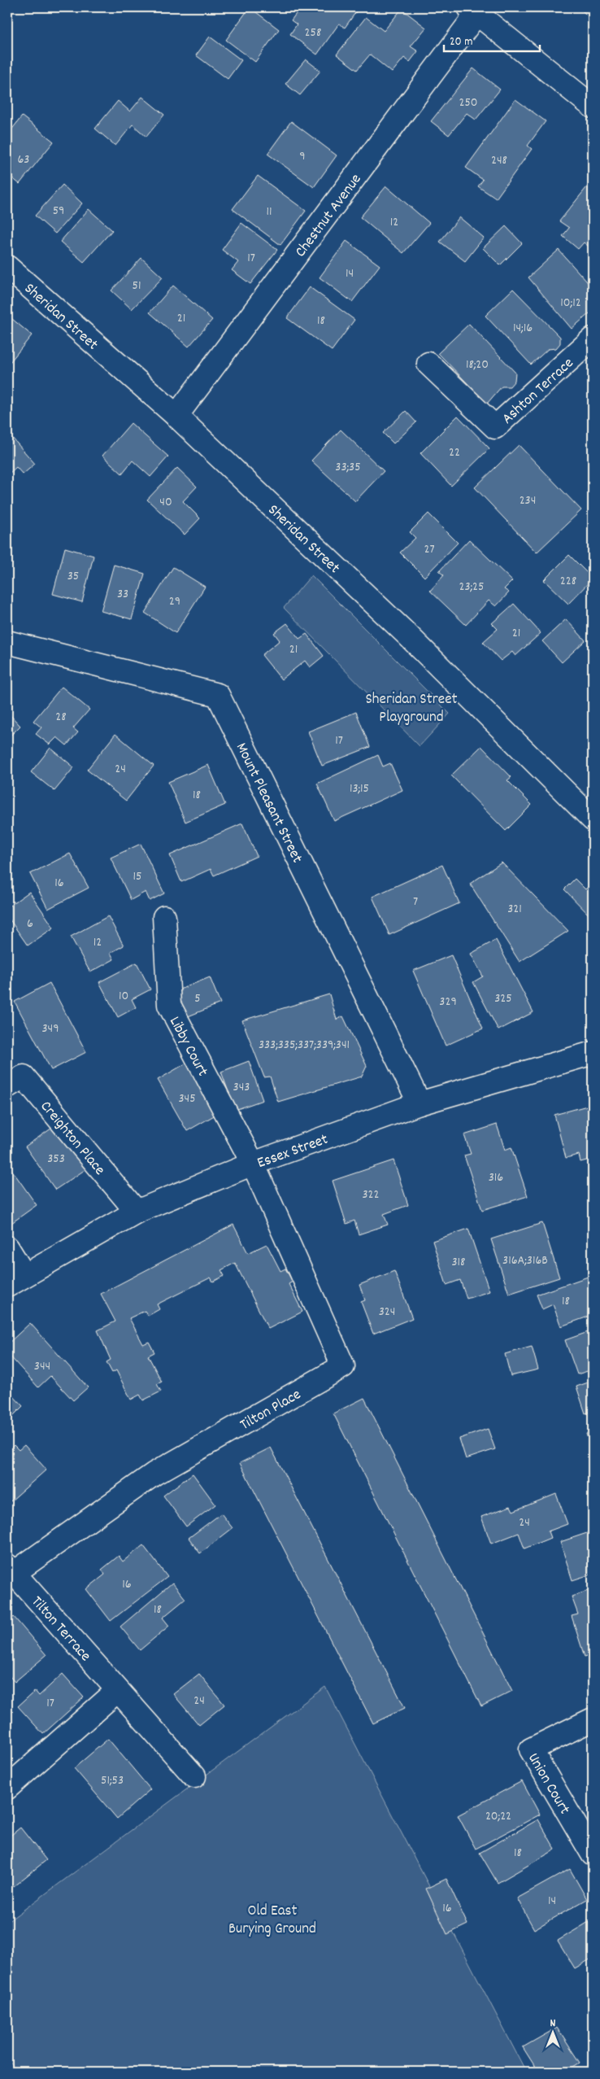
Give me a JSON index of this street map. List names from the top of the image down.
{
  "streets": {
    "street": [
      "Chestnut Avenue",
      "Sheridan Street",
      "Ashton Terrace",
      "Mount Pleasant Street",
      "Libby Court",
      "Creighton Place",
      "Essex Street",
      "Tilton Place",
      "Tilton Terrace",
      "Union Court"
    ]
  },
  "crossings": [
    ["Chestnut Avenue", "Sheridan Street"],
    ["Mount Pleasant Street", "Essex Street"],
    ["Libby Court", "Essex Street"],
    ["Libby Court", "Tilton Place"],
    ["Creighton Place", "Essex Street"],
    ["Essex Street", "Tilton Place"],
    ["Tilton Place", "Tilton Terrace"]
  ],
  "parks": ["Sheridan Street Playground", "Old East Burying Ground"],
  "house_numbers": [
    "258",
    "250",
    "9",
    "63",
    "248",
    "59",
    "11",
    "12",
    "17",
    "14",
    "51",
    "10;12",
    "21",
    "18",
    "14;16",
    "18;20",
    "22",
    "33;35",
    "234",
    "40",
    "27",
    "35",
    "228",
    "23;25",
    "33",
    "29",
    "21",
    "21",
    "28",
    "17",
    "24",
    "13;15",
    "18",
    "15",
    "16",
    "7",
    "321",
    "6",
    "12",
    "10",
    "5",
    "325",
    "329",
    "349",
    "333;335;337;339;341",
    "343",
    "345",
    "353",
    "316",
    "322",
    "316A;316B",
    "318",
    "18",
    "324",
    "344",
    "24",
    "16",
    "18",
    "24",
    "17",
    "51;53",
    "20;22",
    "18",
    "14",
    "16"
  ],
  "scale_bar": "20 m",
  "north": "top"
}
